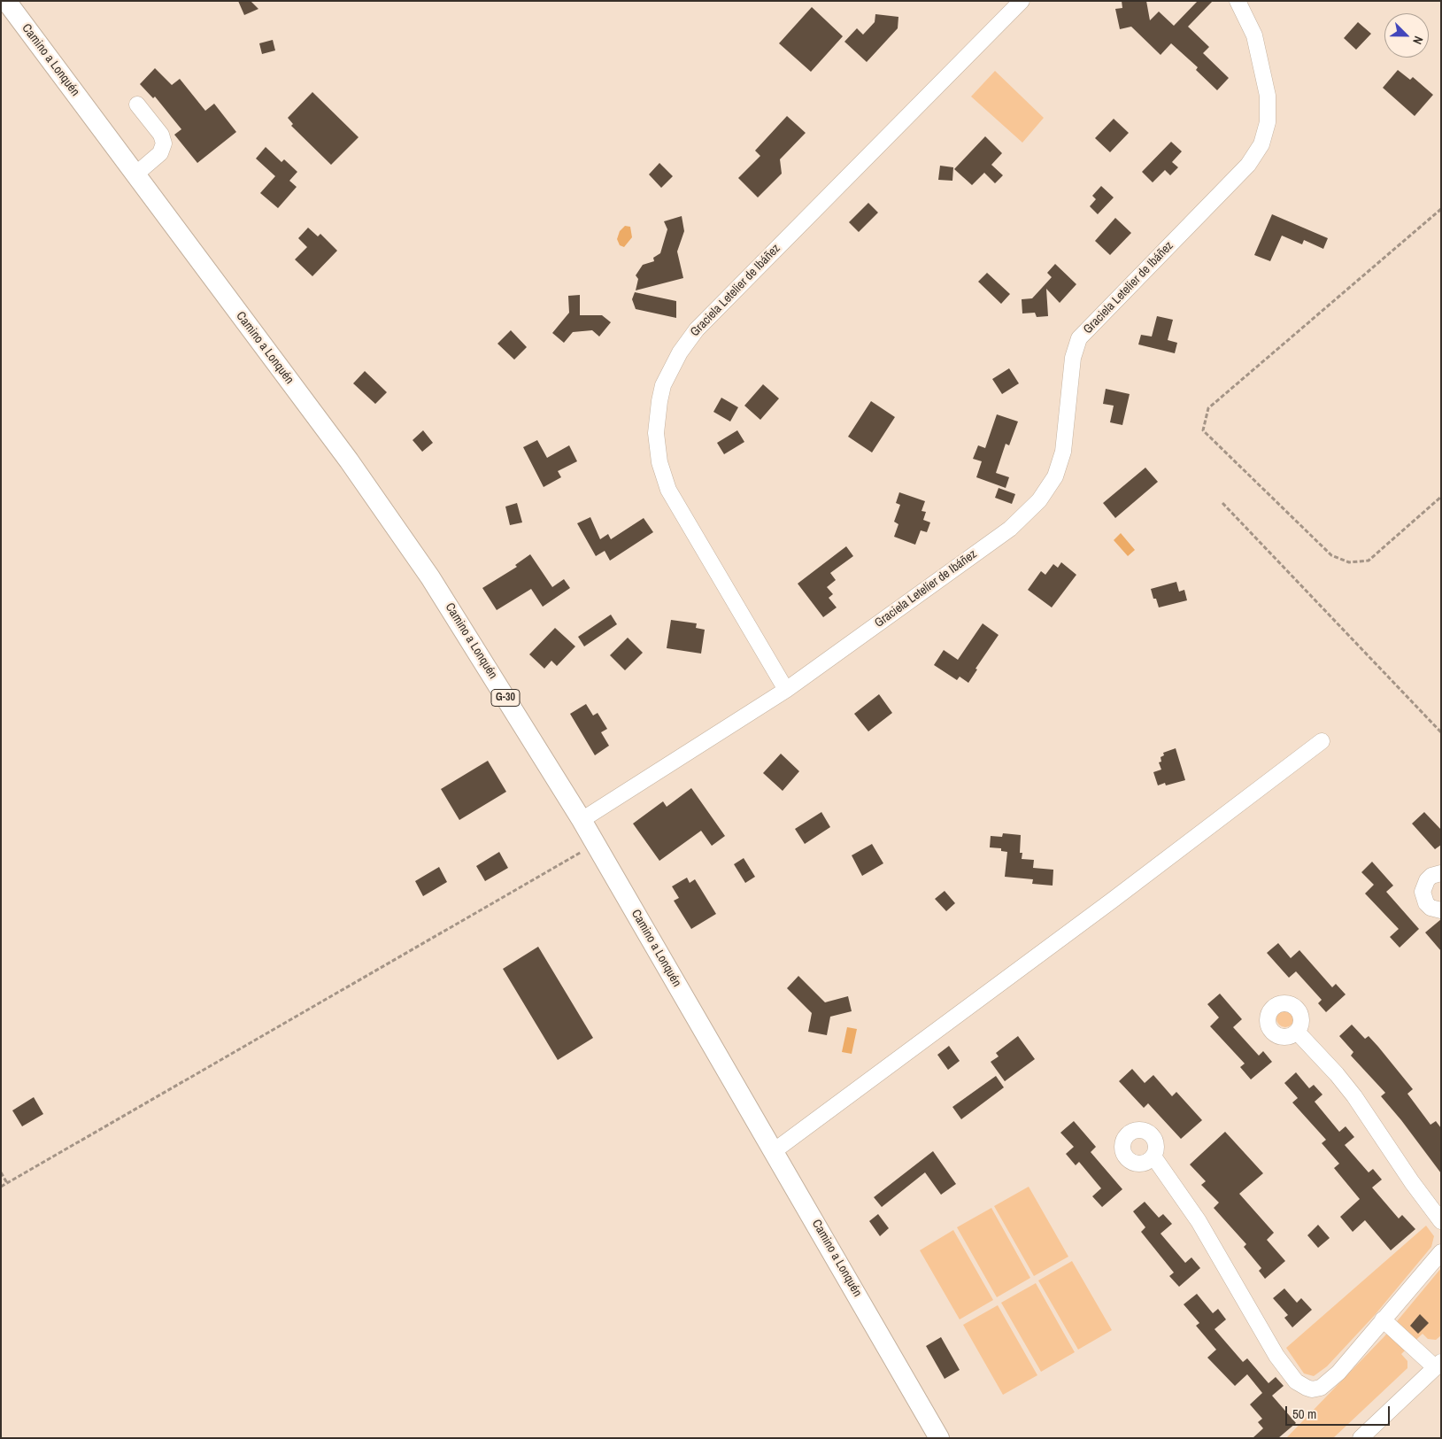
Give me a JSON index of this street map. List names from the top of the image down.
{
  "streets": {
    "main road": ["Camino a Lonquén", "G-30"],
    "street": ["Graciela Letelier de Ibáñez"]
  },
  "crossings": [
    ["Camino a Lonquén", "Graciela Letelier de Ibáñez"]
  ],
  "scale_bar": "50 m",
  "north": "bottom right"
}
